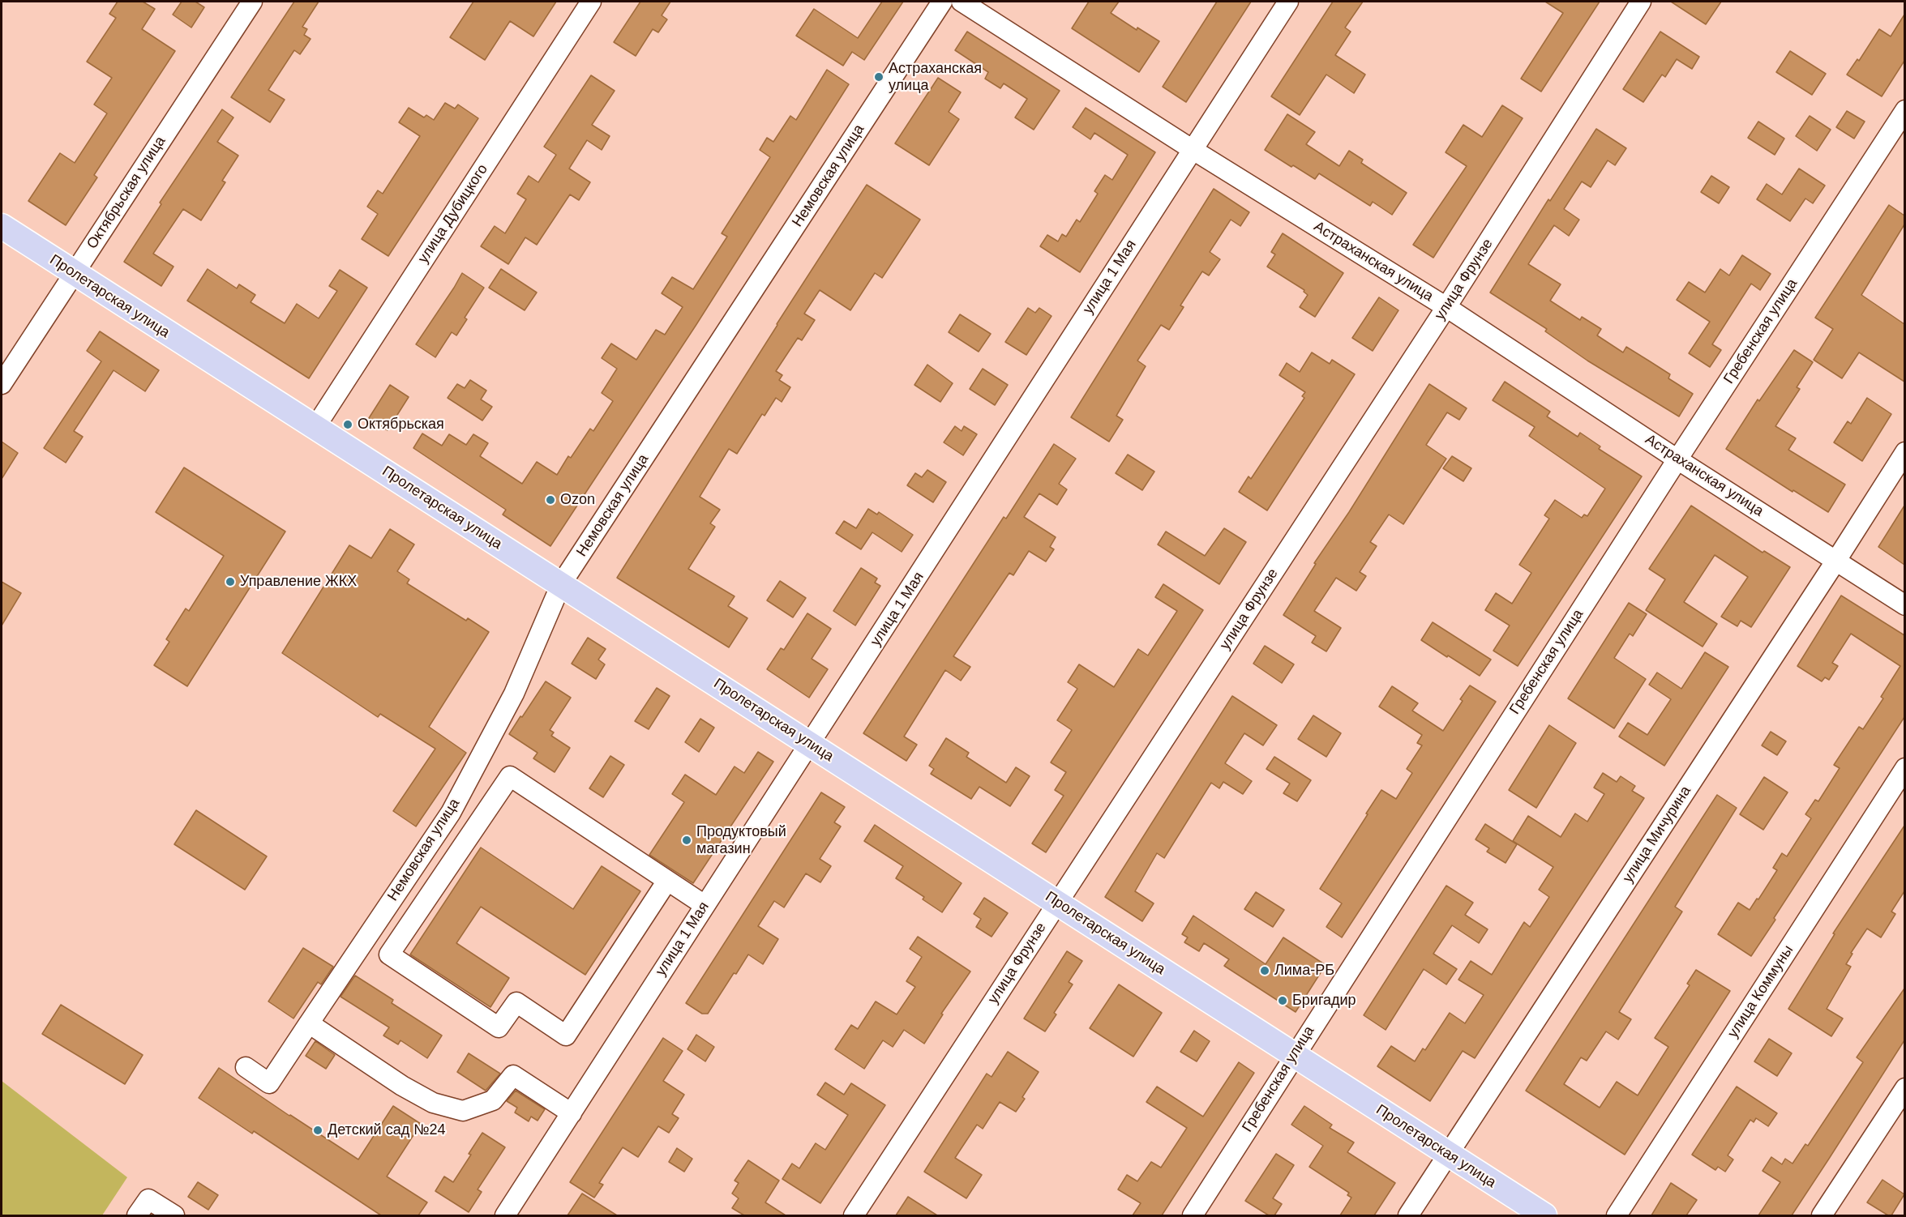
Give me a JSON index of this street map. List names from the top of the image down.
{
  "streets": {
    "main road": ["Пролетарская улица"],
    "street": [
      "Немовская улица",
      "Октябрьская улица",
      "улица Дубицкого",
      "Астраханская улица",
      "улица 1 Мая",
      "улица Фрунзе",
      "Гребенская улица",
      "улица Мичурина",
      "улица Коммуны"
    ]
  },
  "crossings": [
    ["Немовская улица", "Пролетарская улица"],
    ["Октябрьская улица", "Пролетарская улица"],
    ["улица Дубицкого", "Пролетарская улица"],
    ["Астраханская улица", "улица 1 Мая"],
    ["Астраханская улица", "улица Фрунзе"],
    ["Астраханская улица", "Гребенская улица"],
    ["Астраханская улица", "улица Мичурина"],
    ["улица 1 Мая", "Пролетарская улица"],
    ["улица Фрунзе", "Пролетарская улица"],
    ["Пролетарская улица", "Гребенская улица"],
    ["Пролетарская улица", "улица Мичурина"]
  ],
  "places": [
    "Астраханская улица",
    "Октябрьская",
    "Ozon",
    "Управление ЖКХ",
    "Продуктовый магазин",
    "Лима-РБ",
    "Бригадир",
    "Детский сад №24"
  ]
}
